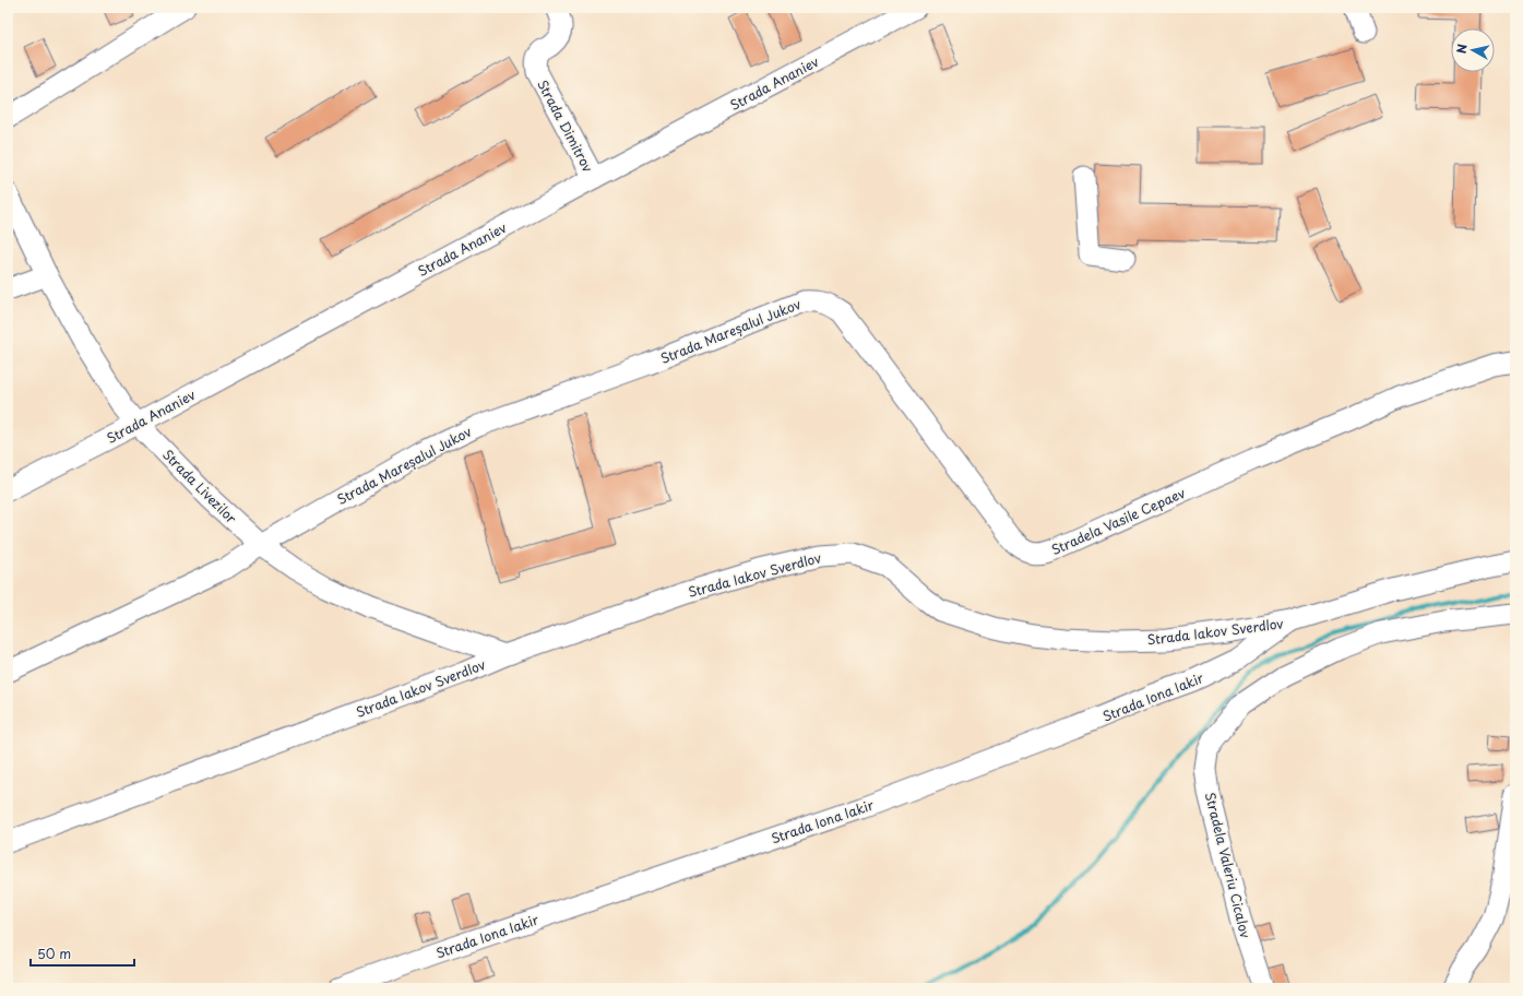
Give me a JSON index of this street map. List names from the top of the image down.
{
  "streets": {
    "street": [
      "Strada Ananiev",
      "Strada Dimitrov",
      "Strada Mareșalul Jukov",
      "Strada Livezilor",
      "Stradela Vasile Cepaev",
      "Strada Iakov Sverdlov",
      "Strada Iona Iakir",
      "Stradela Valeriu Cicalov"
    ]
  },
  "crossings": [
    ["Strada Ananiev", "Strada Dimitrov"],
    ["Strada Ananiev", "Strada Livezilor"],
    ["Strada Mareșalul Jukov", "Strada Livezilor"],
    ["Strada Mareșalul Jukov", "Stradela Vasile Cepaev"],
    ["Strada Livezilor", "Strada Iakov Sverdlov"],
    ["Strada Iakov Sverdlov", "Strada Iona Iakir"]
  ],
  "scale_bar": "50 m",
  "north": "left"
}
